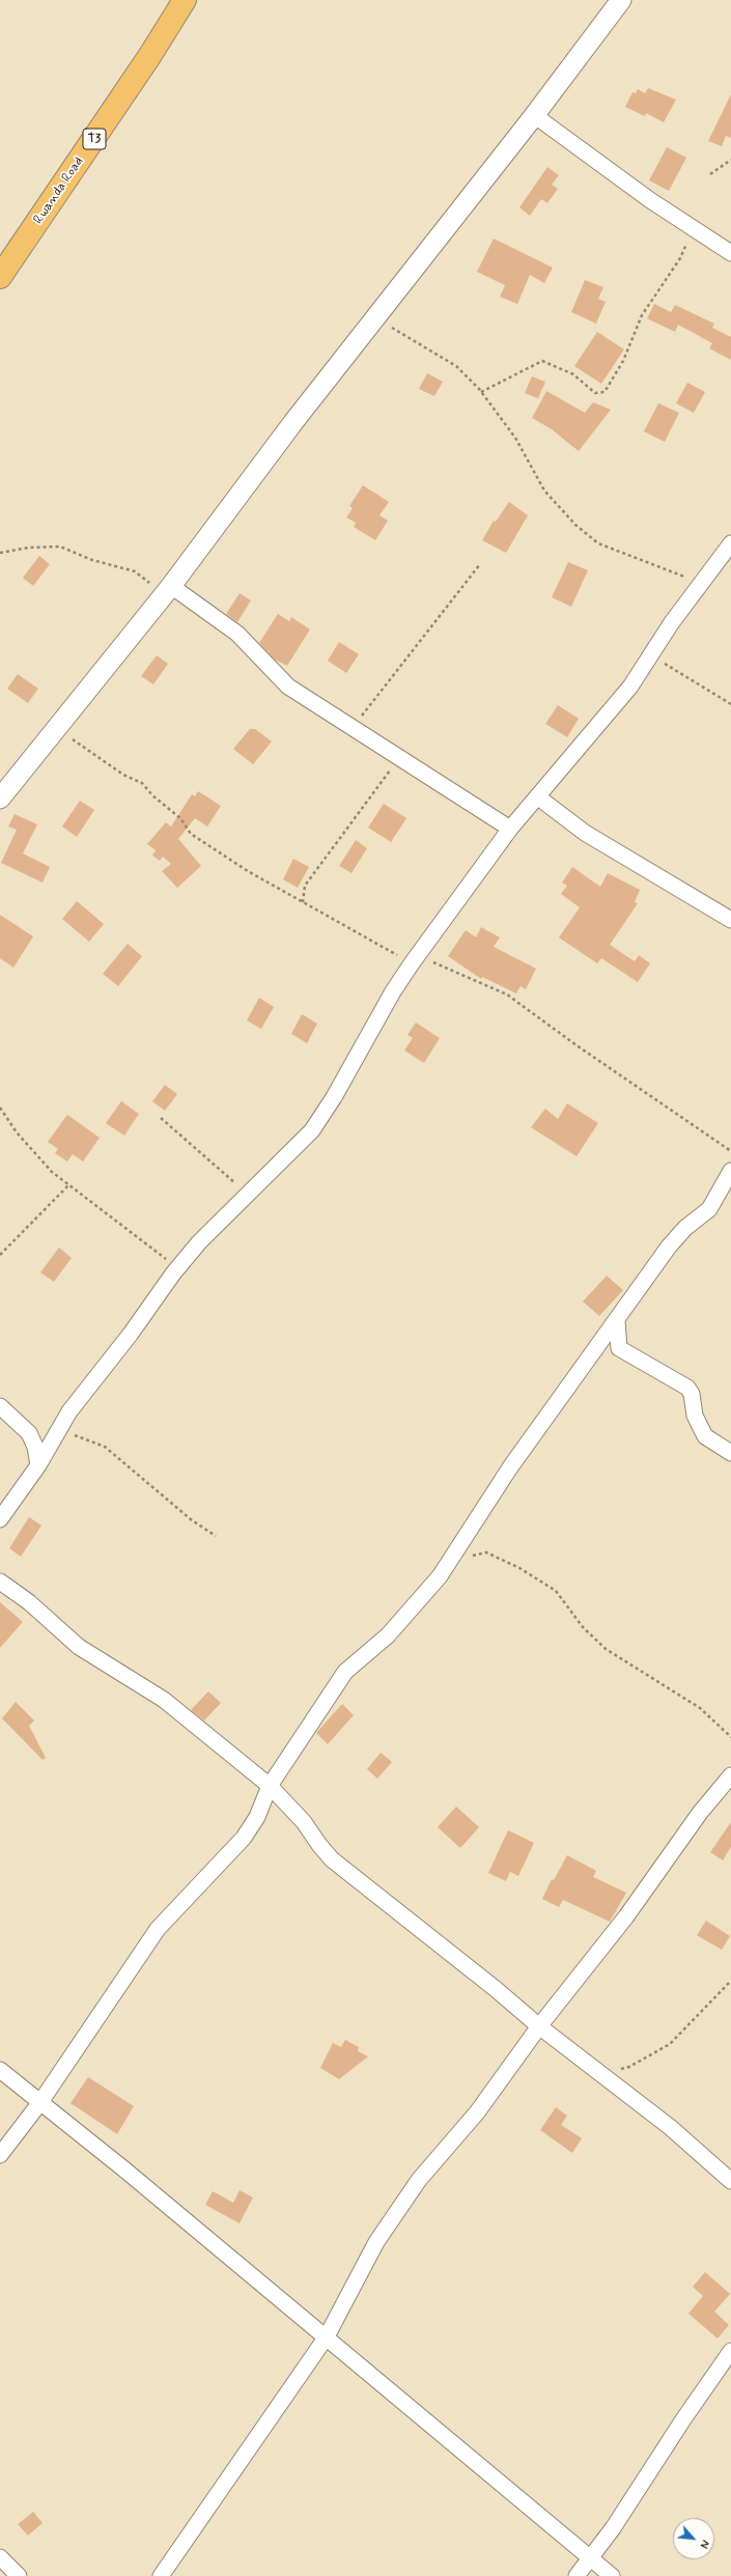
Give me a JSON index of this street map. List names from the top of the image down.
{
  "streets": {
    "highway": ["T3", "Rwanda Road"]
  },
  "north": "bottom right"
}
